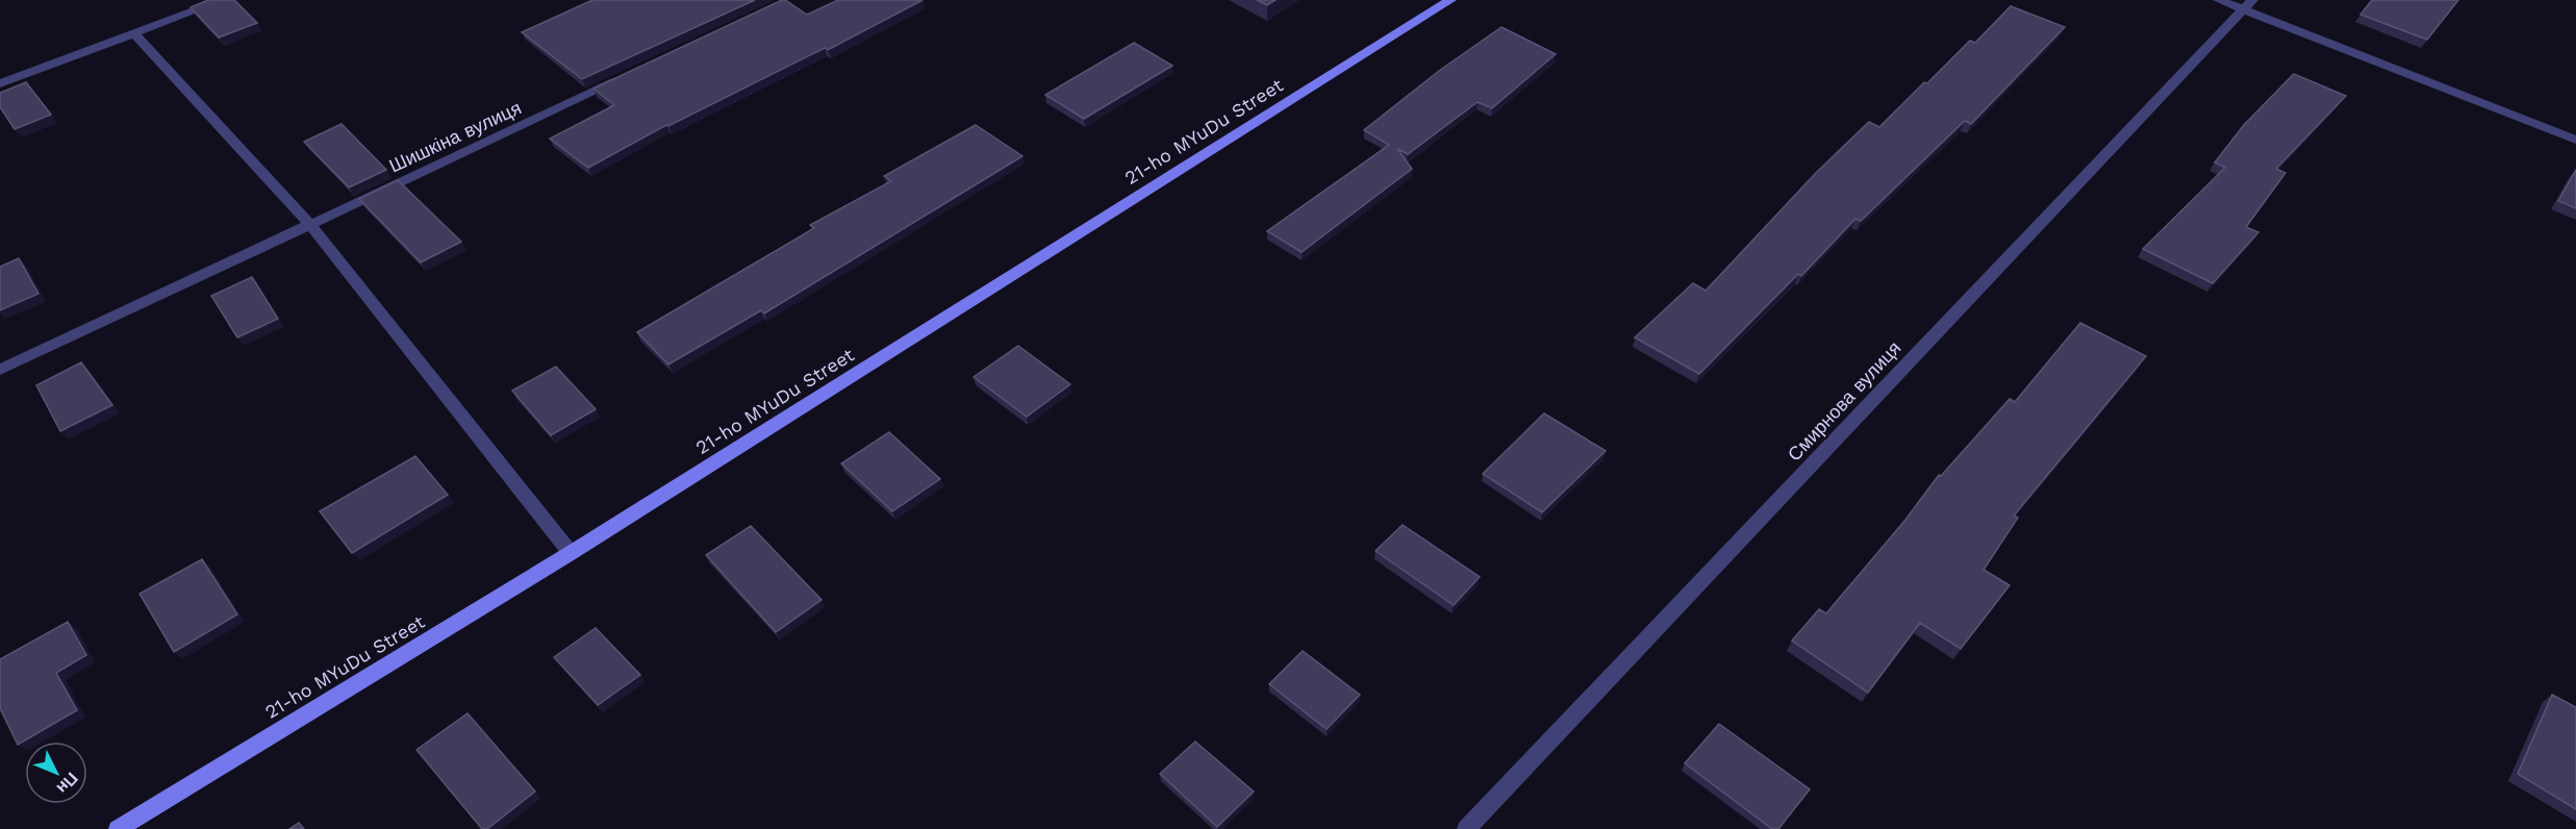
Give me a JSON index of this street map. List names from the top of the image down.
{
  "streets": {
    "street": ["21-ho MYuDu Street", "Шишкіна вулиця", "Смирнова вулиця"]
  },
  "north": "bottom right"
}
